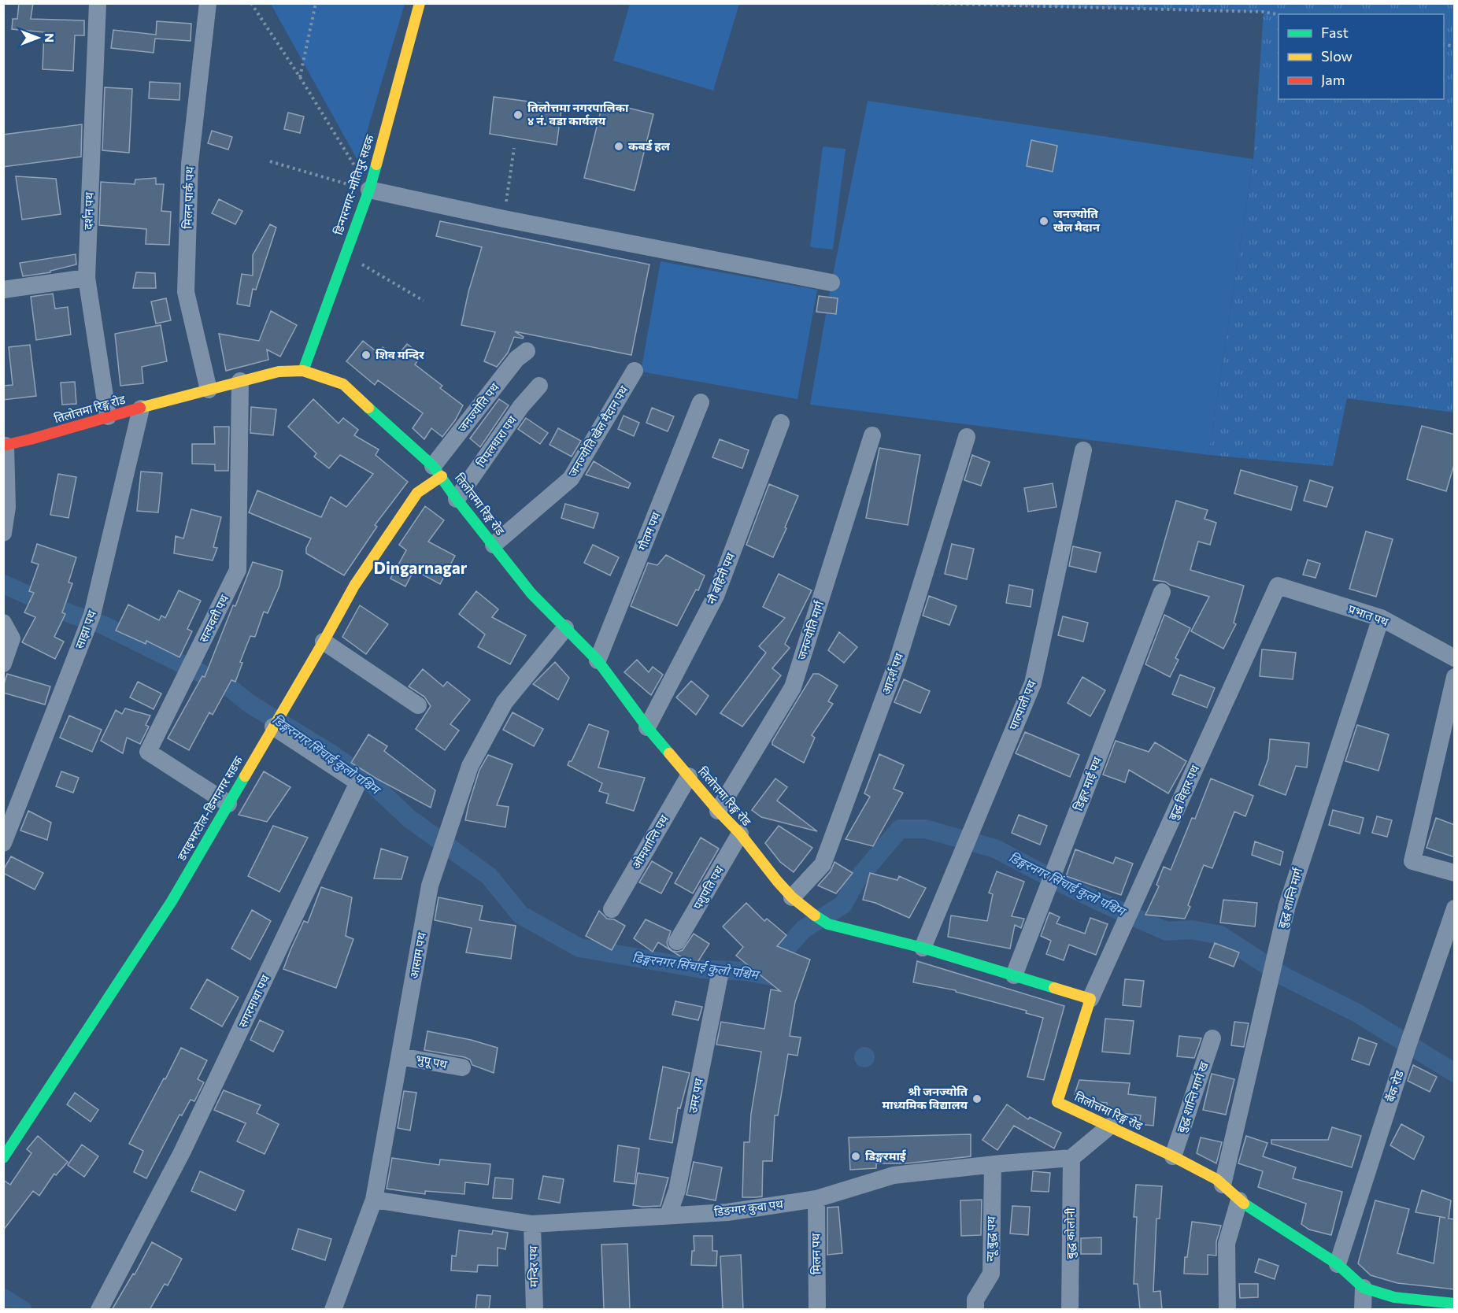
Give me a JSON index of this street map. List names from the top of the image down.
{
  "streets": {
    "street": [
      "डिन्गरनगर-मोतिपुर सडक",
      "मिलन पार्क पथ",
      "दर्शन पथ",
      "जनज्योति पथ",
      "तिलोत्तमा रिङ्ग रोड",
      "जनज्योति खेल मैदान पथ",
      "पिपलधारा पथ",
      "गौतम पथ",
      "नौ बहिनी पथ",
      "प्रभात पथ",
      "सत्यवती पथ",
      "साझा पथ",
      "जनज्योति मार्ग",
      "आदर्श पथ",
      "पाल्पाली पथ",
      "डिङ्गर माई पथ",
      "बुद्ध विहार पथ",
      "डराइभरटोल-डिन्गनगर सडक",
      "ओमशान्ति पथ",
      "पशुपति पथ",
      "बुद्ध शान्ति मार्ग",
      "आसाम पथ",
      "सगरमाथा पथ",
      "भुपू पथ",
      "बैंक रोड",
      "उमर पथ",
      "बुद्ध शान्ति मार्ग ख",
      "डिङग्गर कुवा पथ",
      "बुद्ध कोलोनी",
      "न्यू बुद्ध पथ",
      "मिलन पथ",
      "मन्दिर पथ"
    ]
  },
  "crossings": [
    ["डिन्गरनगर-मोतिपुर सडक", "तिलोत्तमा रिङ्ग रोड"],
    ["मिलन पार्क पथ", "तिलोत्तमा रिङ्ग रोड"],
    ["दर्शन पथ", "तिलोत्तमा रिङ्ग रोड"],
    ["जनज्योति पथ", "तिलोत्तमा रिङ्ग रोड"],
    ["जनज्योति पथ", "डराइभरटोल-डिन्गनगर सडक"],
    ["तिलोत्तमा रिङ्ग रोड", "जनज्योति खेल मैदान पथ"],
    ["तिलोत्तमा रिङ्ग रोड", "पिपलधारा पथ"],
    ["तिलोत्तमा रिङ्ग रोड", "गौतम पथ"],
    ["तिलोत्तमा रिङ्ग रोड", "नौ बहिनी पथ"],
    ["तिलोत्तमा रिङ्ग रोड", "सत्यवती पथ"],
    ["तिलोत्तमा रिङ्ग रोड", "साझा पथ"],
    ["तिलोत्तमा रिङ्ग रोड", "जनज्योति मार्ग"],
    ["तिलोत्तमा रिङ्ग रोड", "आदर्श पथ"],
    ["तिलोत्तमा रिङ्ग रोड", "पाल्पाली पथ"],
    ["तिलोत्तमा रिङ्ग रोड", "बुद्ध विहार पथ"],
    ["तिलोत्तमा रिङ्ग रोड", "डराइभरटोल-डिन्गनगर सडक"],
    ["तिलोत्तमा रिङ्ग रोड", "ओमशान्ति पथ"],
    ["तिलोत्तमा रिङ्ग रोड", "पशुपति पथ"],
    ["तिलोत्तमा रिङ्ग रोड", "बुद्ध शान्ति मार्ग"],
    ["तिलोत्तमा रिङ्ग रोड", "आसाम पथ"],
    ["तिलोत्तमा रिङ्ग रोड", "बैंक रोड"],
    ["तिलोत्तमा रिङ्ग रोड", "बुद्ध शान्ति मार्ग ख"],
    ["प्रभात पथ", "बुद्ध विहार पथ"],
    ["प्रभात पथ", "बुद्ध शान्ति मार्ग"],
    ["सत्यवती पथ", "डराइभरटोल-डिन्गनगर सडक"],
    ["डराइभरटोल-डिन्गनगर सडक", "सगरमाथा पथ"],
    ["आसाम पथ", "भुपू पथ"],
    ["आसाम पथ", "डिङग्गर कुवा पथ"],
    ["उमर पथ", "डिङग्गर कुवा पथ"],
    ["डिङग्गर कुवा पथ", "बुद्ध कोलोनी"],
    ["डिङग्गर कुवा पथ", "न्यू बुद्ध पथ"],
    ["डिङग्गर कुवा पथ", "मिलन पथ"],
    ["डिङग्गर कुवा पथ", "मन्दिर पथ"]
  ],
  "districts": ["Dingarnagar"],
  "water": ["डिङ्गरनगर सिंचाई कुलो पश्चिम"],
  "places": [
    "तिलोत्तमा नगरपालिका ४ नं. वडा कार्यलय",
    "कबर्ड हल",
    "जनज्योति खेल मैदान",
    "शिव मन्दिर",
    "श्री जनज्योति माध्यमिक विद्यालय",
    "डिङ्गरमाई"
  ],
  "legend": ["Fast", "Slow", "Jam"],
  "north": "right"
}
